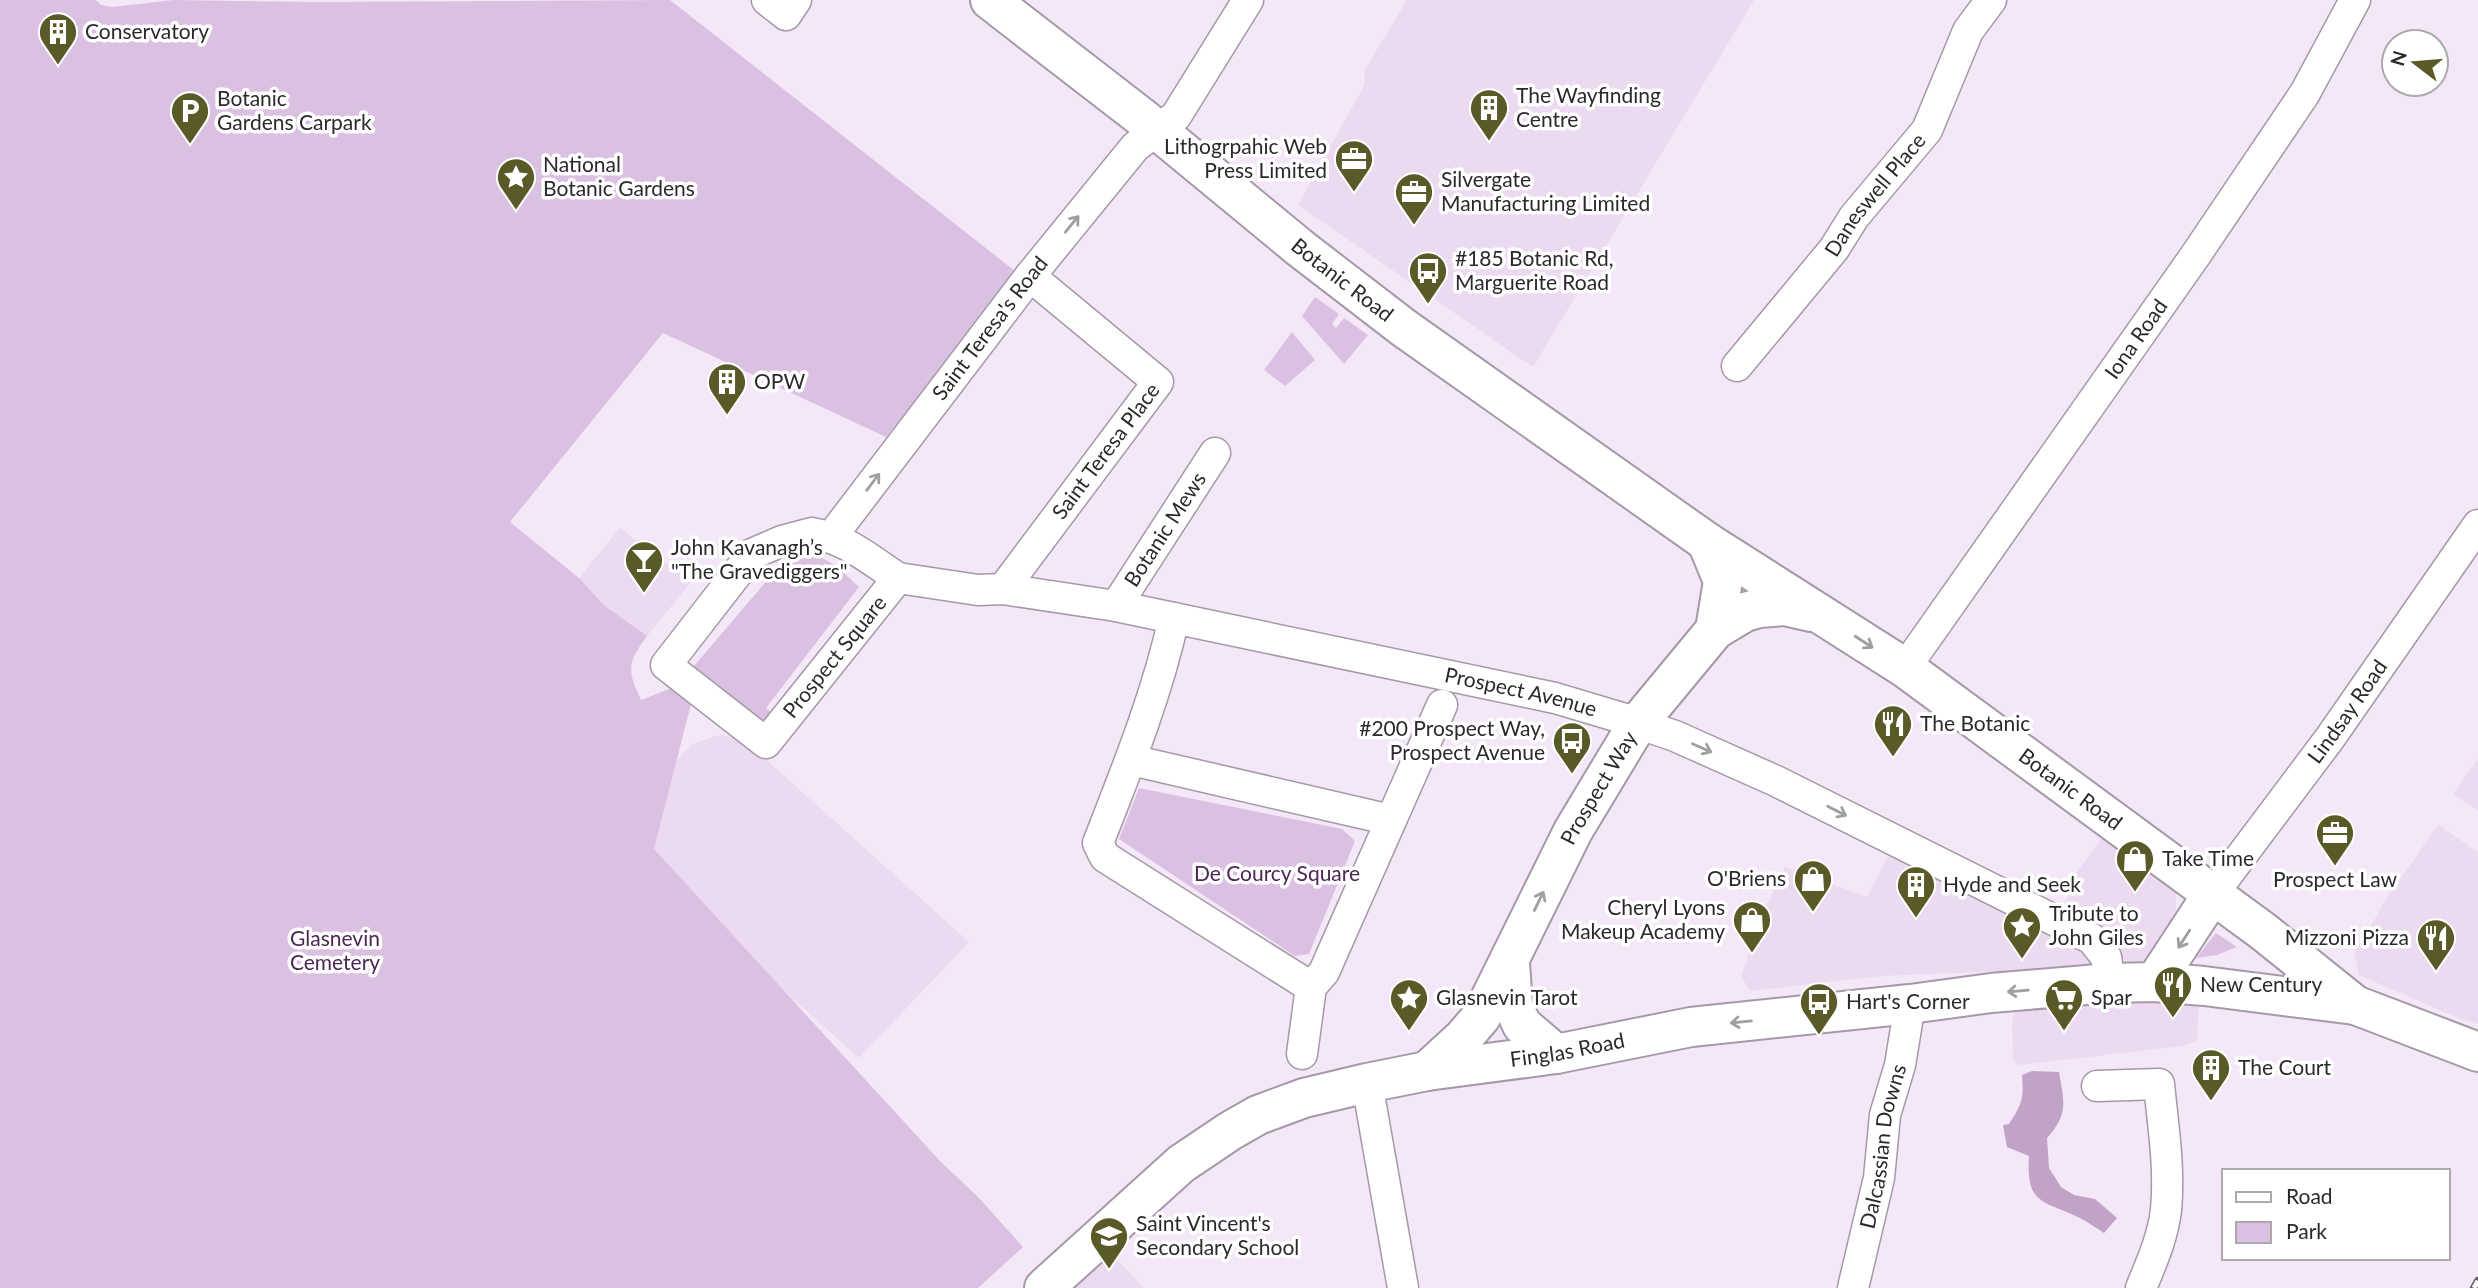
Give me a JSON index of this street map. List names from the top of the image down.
{
  "streets": {
    "main road": ["Botanic Road", "Prospect Way", "Finglas Road"],
    "street": [
      "Daneswell Place",
      "Saint Teresa's Road",
      "Iona Road",
      "Saint Teresa Place",
      "Botanic Mews",
      "Prospect Square",
      "Prospect Avenue",
      "Lindsay Road",
      "Dalcassian Downs"
    ]
  },
  "crossings": [
    ["Botanic Road", "Saint Teresa's Road"],
    ["Botanic Road", "Iona Road"],
    ["Botanic Road", "Lindsay Road"],
    ["Botanic Road", "Prospect Way"],
    ["Botanic Road", "Finglas Road"],
    ["Saint Teresa's Road", "Saint Teresa Place"],
    ["Saint Teresa's Road", "Prospect Square"],
    ["Saint Teresa Place", "Prospect Avenue"],
    ["Botanic Mews", "Prospect Avenue"],
    ["Prospect Square", "Prospect Avenue"],
    ["Prospect Avenue", "Prospect Way"],
    ["Prospect Avenue", "Finglas Road"],
    ["Prospect Way", "Finglas Road"],
    ["Finglas Road", "Dalcassian Downs"]
  ],
  "one_way": [
    "Saint Teresa's Road",
    "Prospect Avenue",
    "Prospect Way",
    "Finglas Road"
  ],
  "parks": ["De Courcy Square", "Glasnevin Cemetery"],
  "places": {
    "building": [
      "Conservatory",
      "The Wayfinding Centre",
      "OPW",
      "Hyde and Seek",
      "The Court"
    ],
    "parking": ["Botanic Gardens Carpark"],
    "office": ["Lithogrpahic Web Press Limited", "Silvergate Manufacturing Limited", "Prospect Law"],
    "place": ["National Botanic Gardens", "Tribute to John Giles", "Glasnevin Tarot"],
    "bus stop": ["#185 Botanic Rd, Marguerite Road", "#200 Prospect Way, Prospect Avenue", "Hart's Corner"],
    "bar": ["John Kavanagh’s \"The Gravediggers\""],
    "restaurant": ["The Botanic", "Mizzoni Pizza", "New Century"],
    "shop": ["Take Time", "O'Briens", "Cheryl Lyons Makeup Academy"],
    "supermarket": ["Spar"],
    "school or university": ["Saint Vincent's Secondary School"]
  },
  "legend": ["Road", "Park"],
  "north": "left"
}
